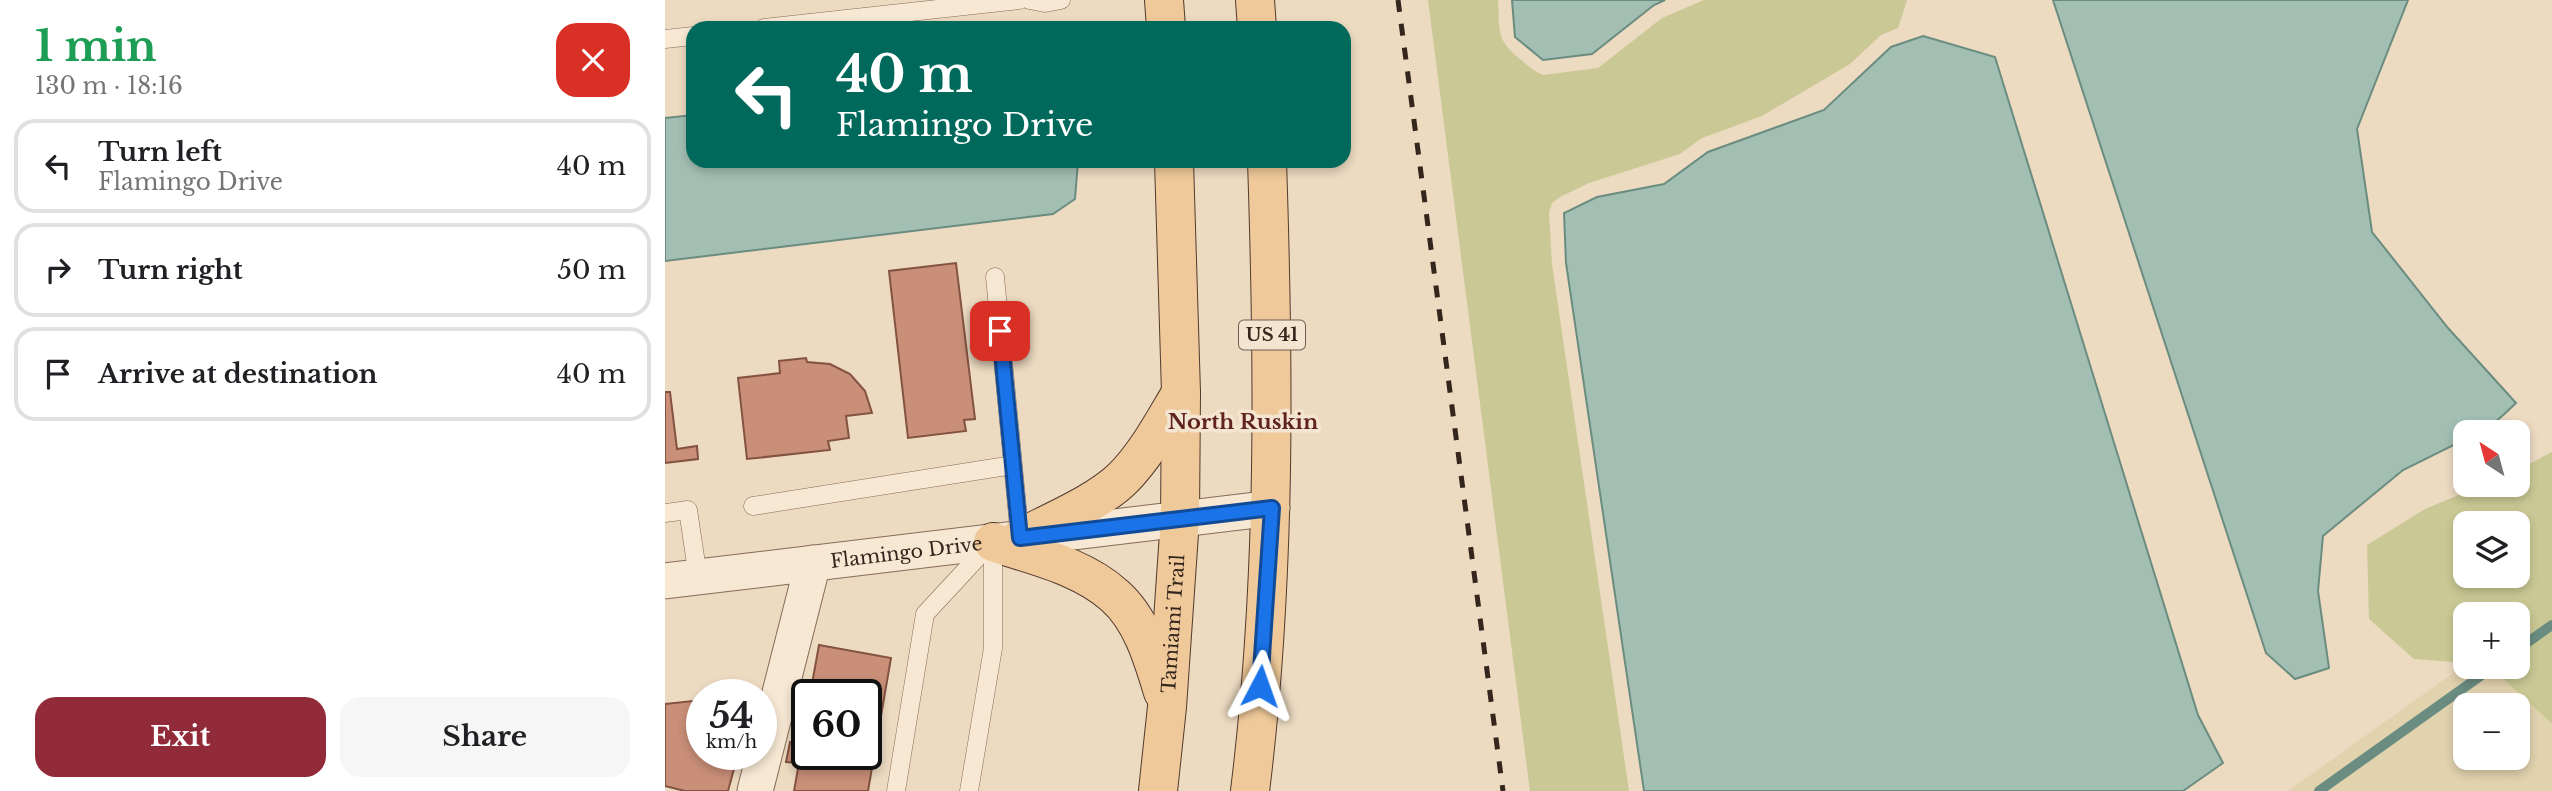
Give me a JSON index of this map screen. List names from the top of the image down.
{
  "streets": {
    "main road": ["US 41", "Tamiami Trail"],
    "street": ["Flamingo Drive"]
  },
  "crossings": [
    ["US 41", "Flamingo Drive"],
    ["Flamingo Drive", "Tamiami Trail"]
  ],
  "districts": ["North Ruskin"],
  "north": "top left",
  "page": {
    "heading": ["1 min", "130 m · 18:16"],
    "turn": ["40 m", "Flamingo Drive"],
    "list": [
      {
        "name": "Turn left",
        "note": "Flamingo Drive",
        "value": "40 m"
      },
      {
        "name": "Turn right",
        "value": "50 m"
      },
      {
        "name": "Arrive at destination",
        "value": "40 m"
      }
    ],
    "map_buttons": ["+", "−"],
    "speed": "54 km/h",
    "limit": "60",
    "buttons": ["Exit", "Share"]
  }
}
